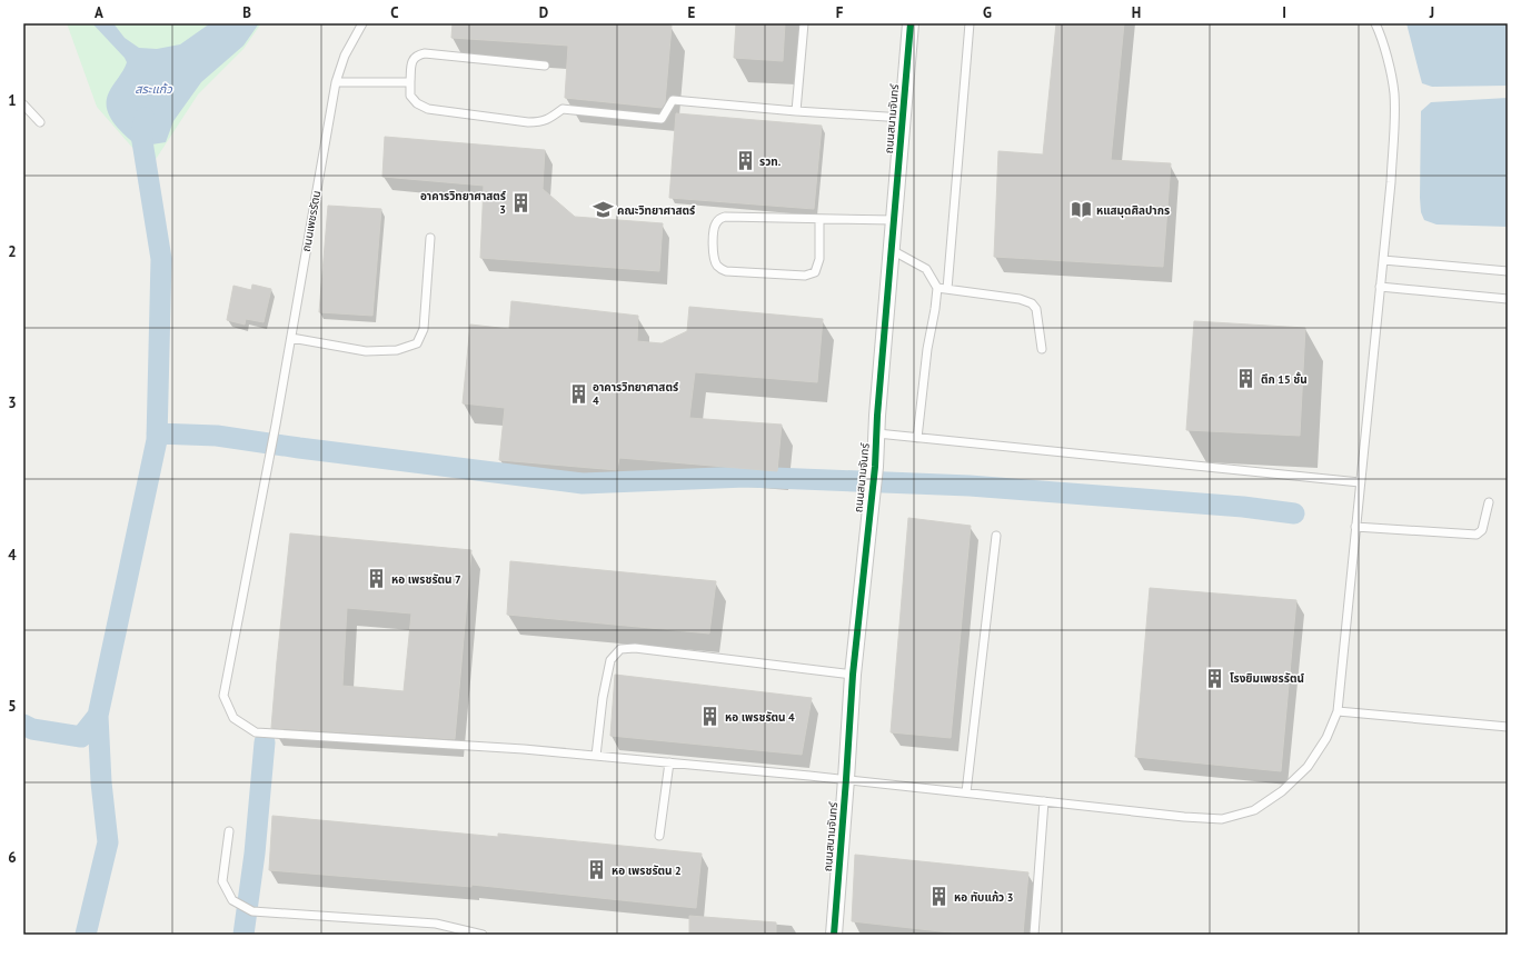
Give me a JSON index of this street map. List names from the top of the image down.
{
  "streets": {
    "street": ["ถนนสนามจันทร์"],
    "lane": ["ถนนเพชรรัตน"]
  },
  "crossings": [
    ["ถนนสนามจันทร์", "ถนนเพชรรัตน"]
  ],
  "water": ["สระแก้ว"],
  "places": {
    "building": [
      "รวท.",
      "อาคารวิทยาศาสตร์ 3",
      "ตึก 15 ชั้น",
      "อาคารวิทยาศาสตร์ 4",
      "หอ เพรชรัตน 7",
      "โรงยิมเพชรรัตน์",
      "หอ เพรชรัตน 4",
      "หอ เพรชรัตน 2",
      "หอ ทับแก้ว 3"
    ],
    "school or university": ["คณะวิทยาศาสตร์"],
    "library": ["หแสมุดศิลปากร"]
  },
  "grid": {
    "columns": [
      "A",
      "B",
      "C",
      "D",
      "E",
      "F",
      "G",
      "H",
      "I",
      "J"
    ],
    "rows": [
      "1",
      "2",
      "3",
      "4",
      "5",
      "6"
    ]
  }
}
